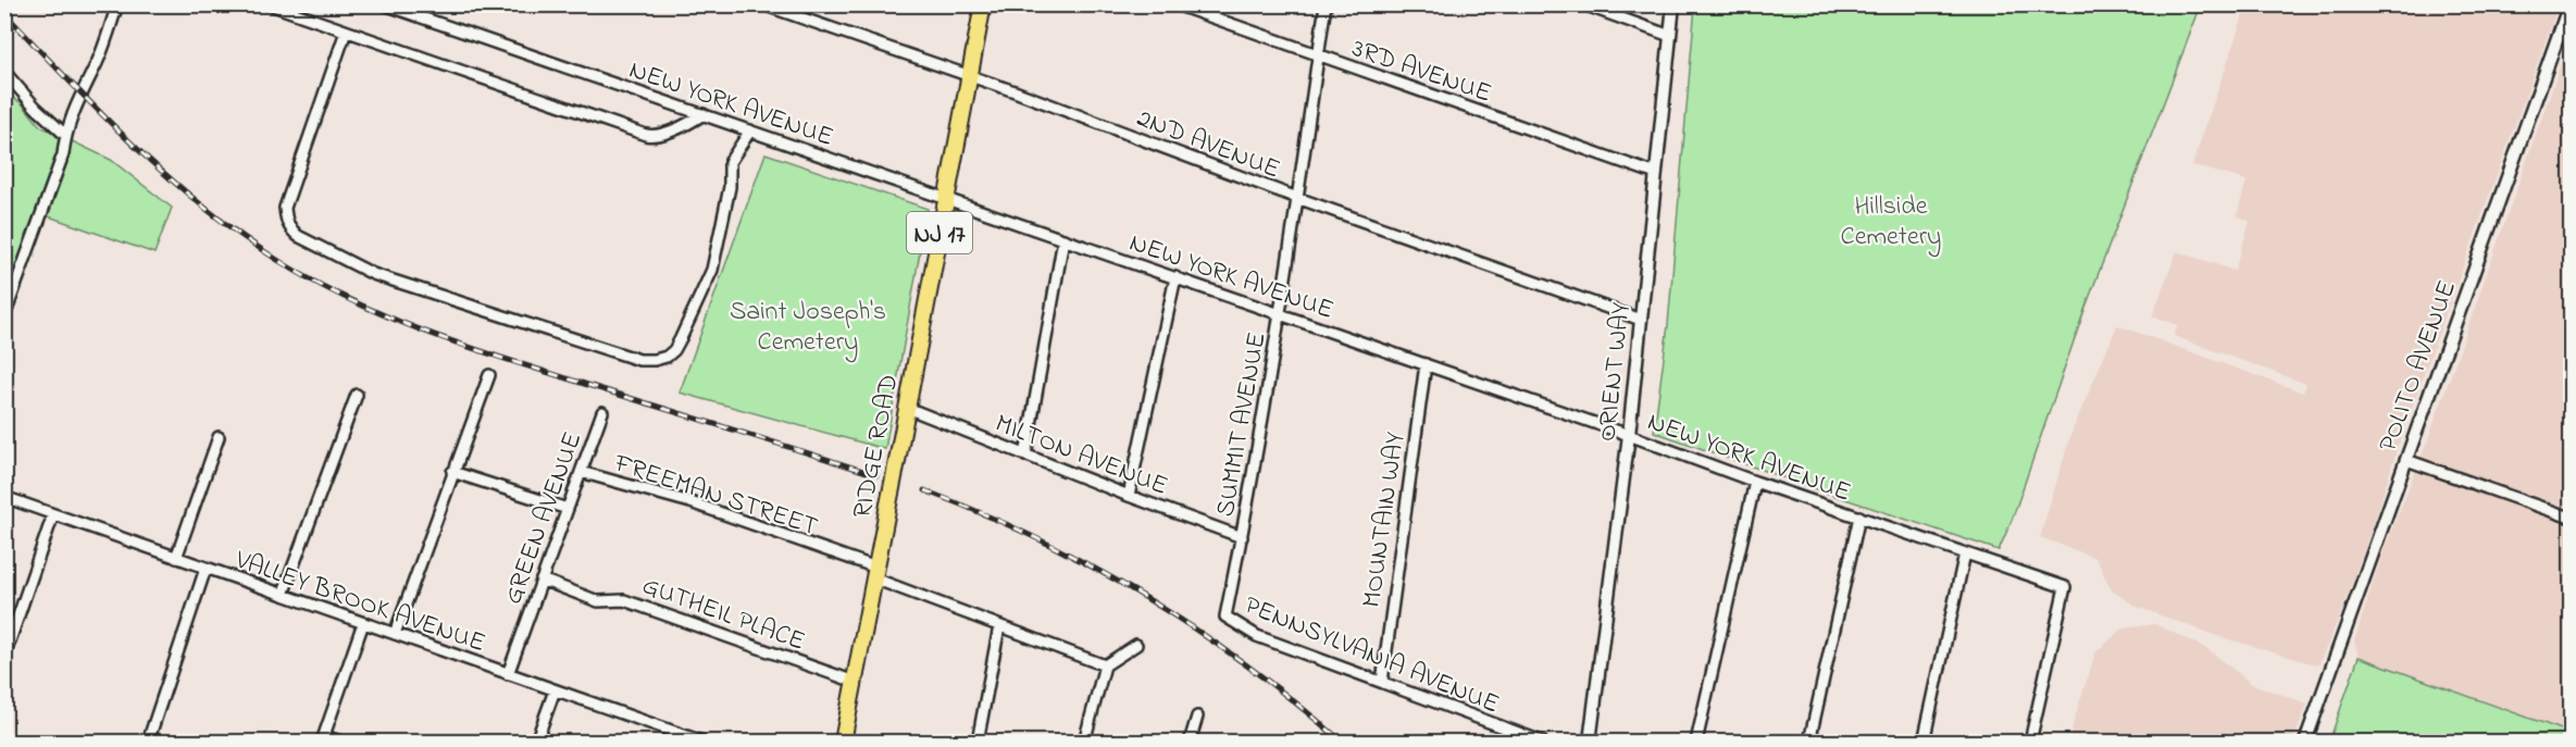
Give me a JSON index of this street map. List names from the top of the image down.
{
  "streets": {
    "main road": ["NJ 17", "RIDGE ROAD"],
    "street": [
      "3RD AVENUE",
      "NEW YORK AVENUE",
      "2ND AVENUE",
      "POLITO AVENUE",
      "ORIENT WAY",
      "SUMMIT AVENUE",
      "MILTON AVENUE",
      "FREEMAN STREET",
      "GREEN AVENUE",
      "MOUNTAIN WAY",
      "VALLEY BROOK AVENUE",
      "GUTHEIL PLACE",
      "PENNSYLVANIA AVENUE"
    ]
  },
  "crossings": [
    ["3RD AVENUE", "ORIENT WAY"],
    ["3RD AVENUE", "SUMMIT AVENUE"],
    ["NEW YORK AVENUE", "ORIENT WAY"],
    ["NEW YORK AVENUE", "SUMMIT AVENUE"],
    ["NEW YORK AVENUE", "RIDGE ROAD"],
    ["NEW YORK AVENUE", "MOUNTAIN WAY"],
    ["2ND AVENUE", "ORIENT WAY"],
    ["2ND AVENUE", "SUMMIT AVENUE"],
    ["2ND AVENUE", "RIDGE ROAD"],
    ["SUMMIT AVENUE", "MILTON AVENUE"],
    ["SUMMIT AVENUE", "PENNSYLVANIA AVENUE"],
    ["RIDGE ROAD", "MILTON AVENUE"],
    ["RIDGE ROAD", "FREEMAN STREET"],
    ["RIDGE ROAD", "GUTHEIL PLACE"],
    ["FREEMAN STREET", "GREEN AVENUE"],
    ["GREEN AVENUE", "VALLEY BROOK AVENUE"],
    ["GREEN AVENUE", "GUTHEIL PLACE"],
    ["MOUNTAIN WAY", "PENNSYLVANIA AVENUE"]
  ],
  "parks": ["Hillside Cemetery", "Saint Joseph's Cemetery"]
}
